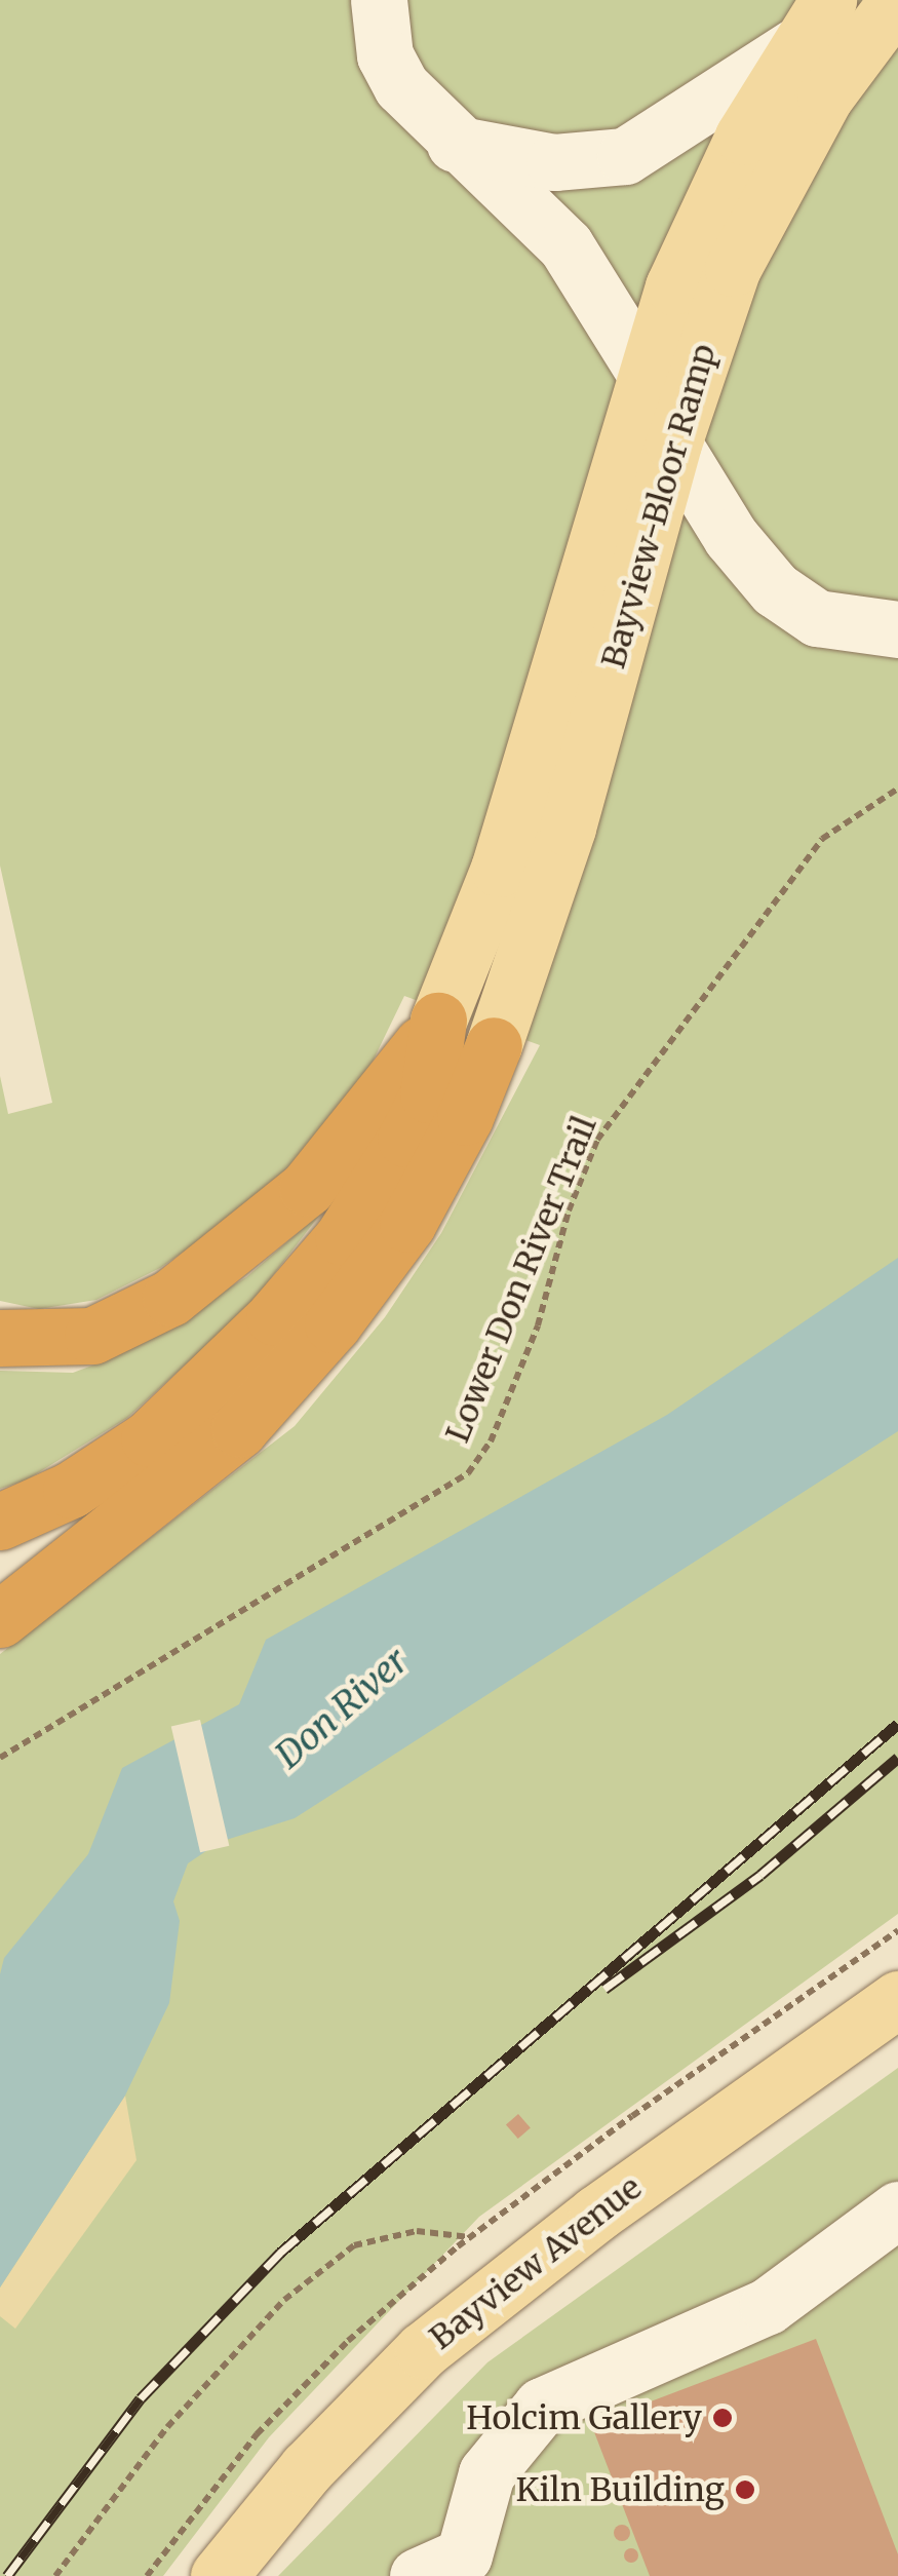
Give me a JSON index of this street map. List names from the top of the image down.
{
  "streets": {
    "main road": ["Bayview-Bloor Ramp", "Bayview Avenue"],
    "path": ["Lower Don River Trail"]
  },
  "water": ["Don River"],
  "places": ["Holcim Gallery", "Kiln Building"]
}
